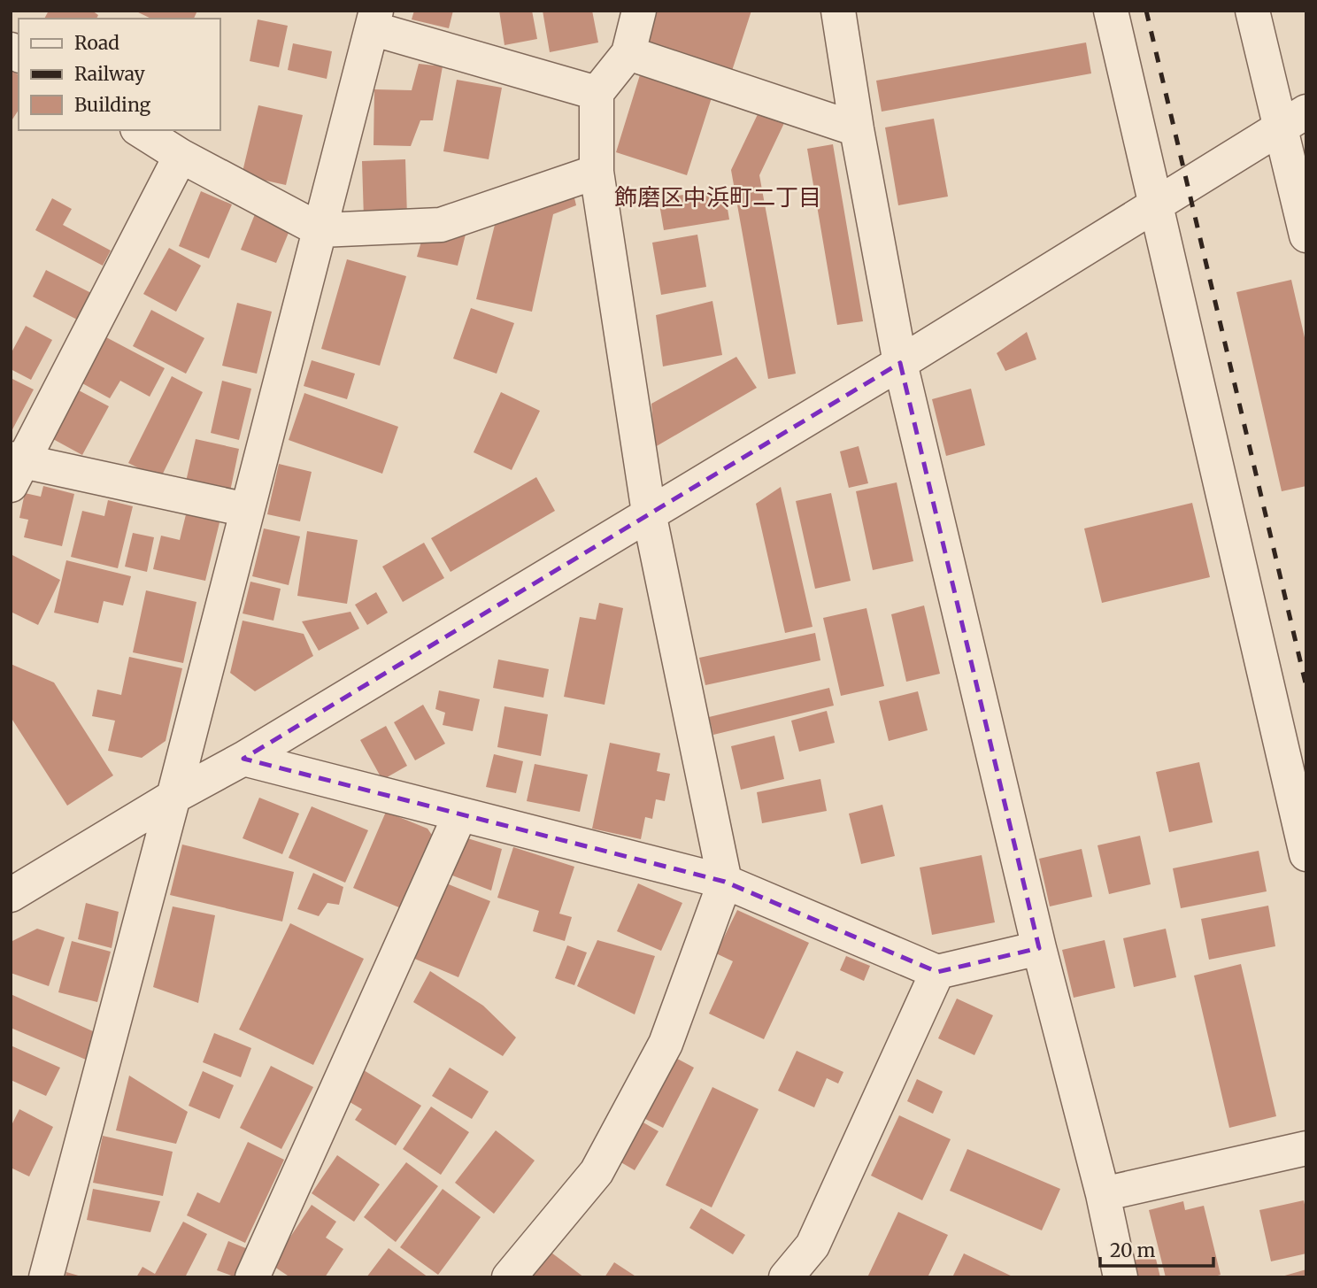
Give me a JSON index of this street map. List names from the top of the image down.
{
  "districts": ["飾磨区中浜町二丁目"],
  "legend": ["Road", "Railway", "Building"],
  "scale_bar": "20 m"
}
